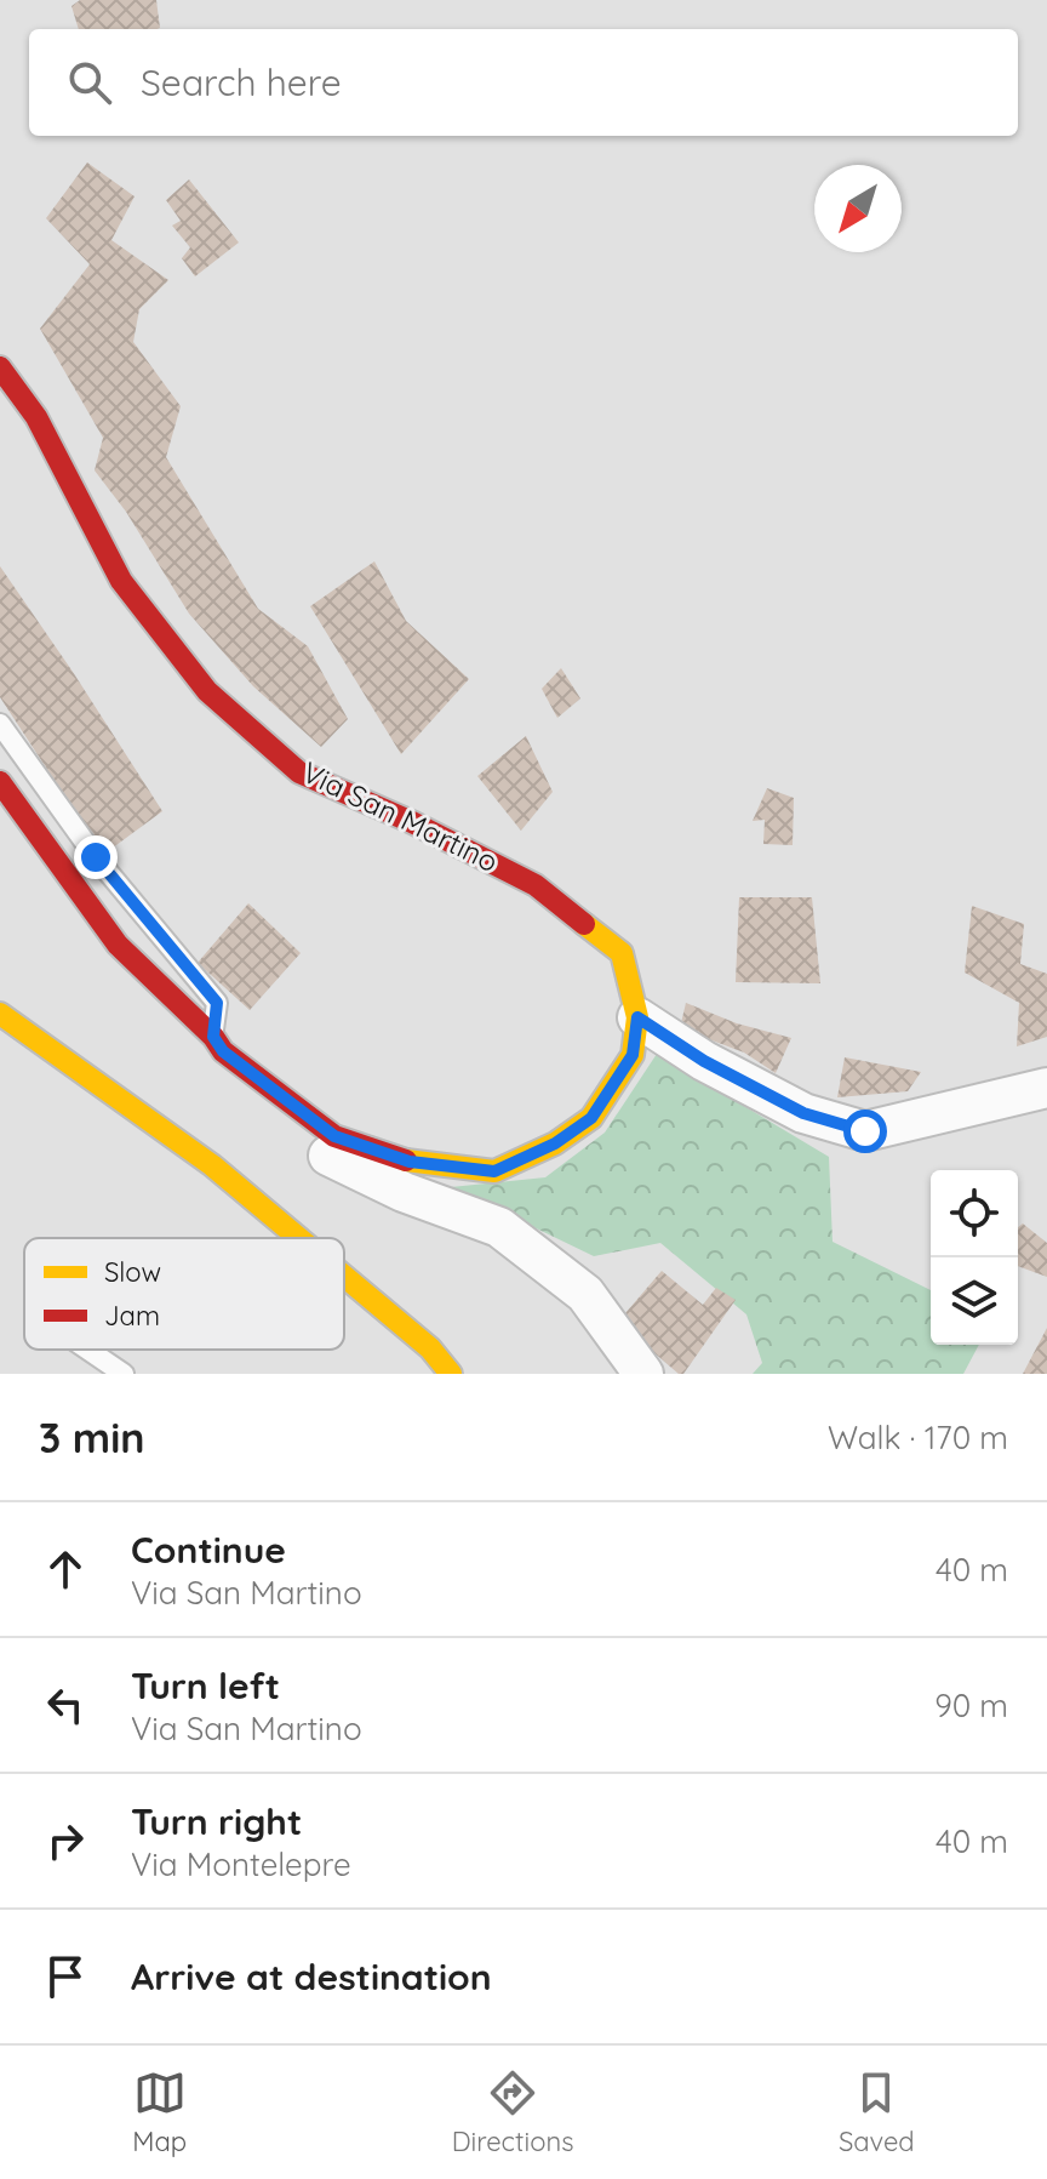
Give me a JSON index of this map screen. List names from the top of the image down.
{
  "streets": {
    "street": ["Via San Martino"]
  },
  "legend": ["Slow", "Jam"],
  "north": "bottom left",
  "page": {
    "search": "Search here",
    "heading": ["3 min", "Walk · 170 m"],
    "list": [
      ["Continue", "Via San Martino", "40 m"],
      ["Turn left", "Via San Martino", "90 m"],
      ["Turn right", "Via Montelepre", "40 m"],
      "Arrive at destination"
    ],
    "nav": ["Map", "Directions", "Saved"]
  }
}
